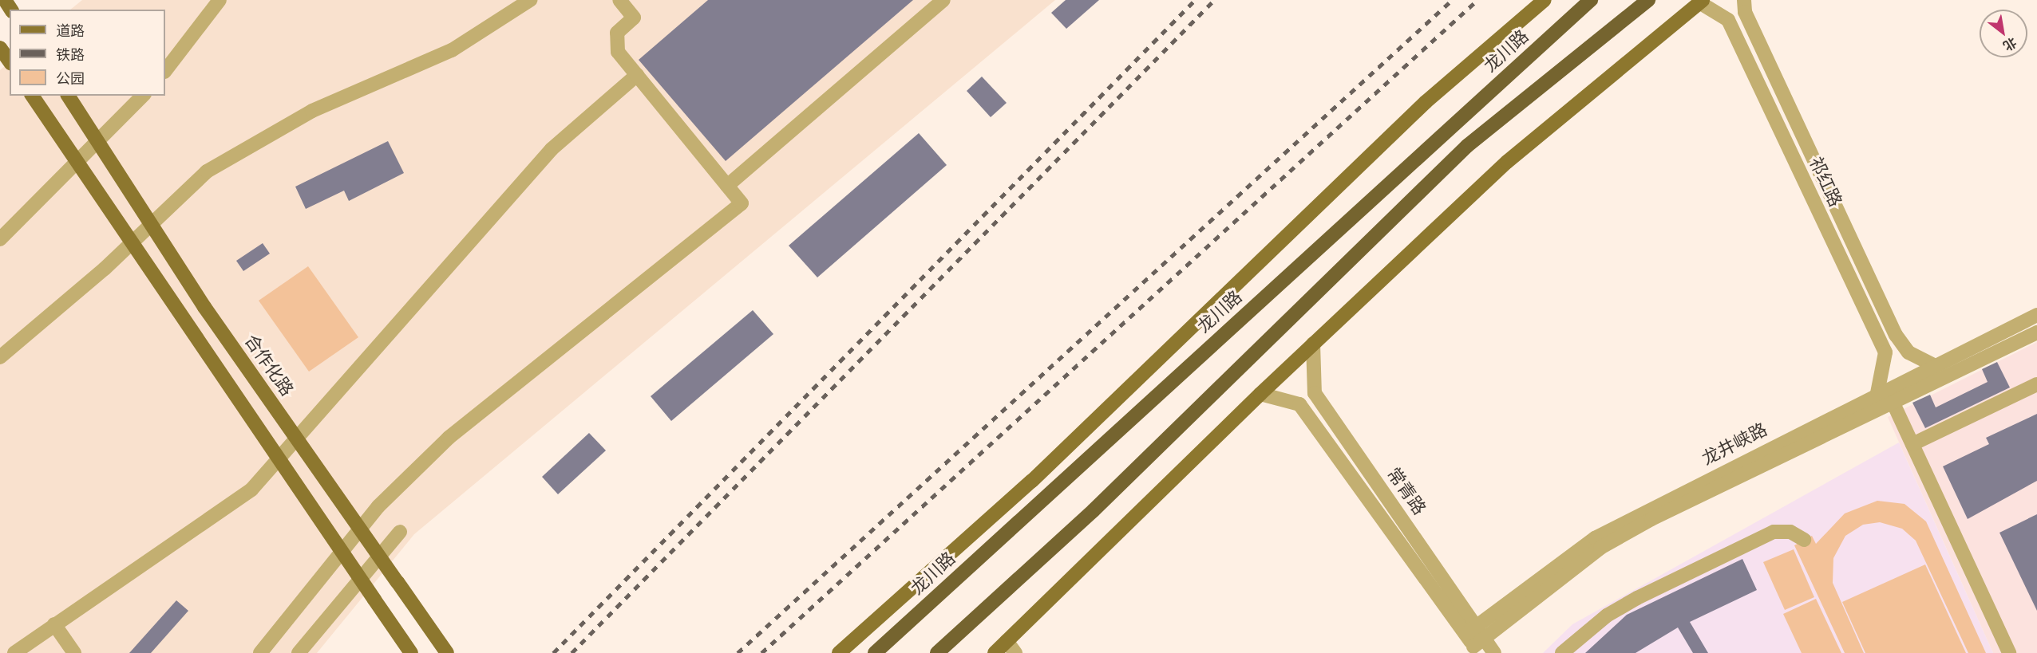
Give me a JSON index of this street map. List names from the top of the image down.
{
  "streets": {
    "highway": ["龙川路"],
    "main road": ["合作化路"],
    "street": ["祁红路", "龙井峡路", "常青路"]
  },
  "crossings": [
    ["祁红路", "龙井峡路"],
    ["龙井峡路", "常青路"]
  ],
  "legend": ["道路", "铁路", "公园"],
  "north": "bottom right"
}
